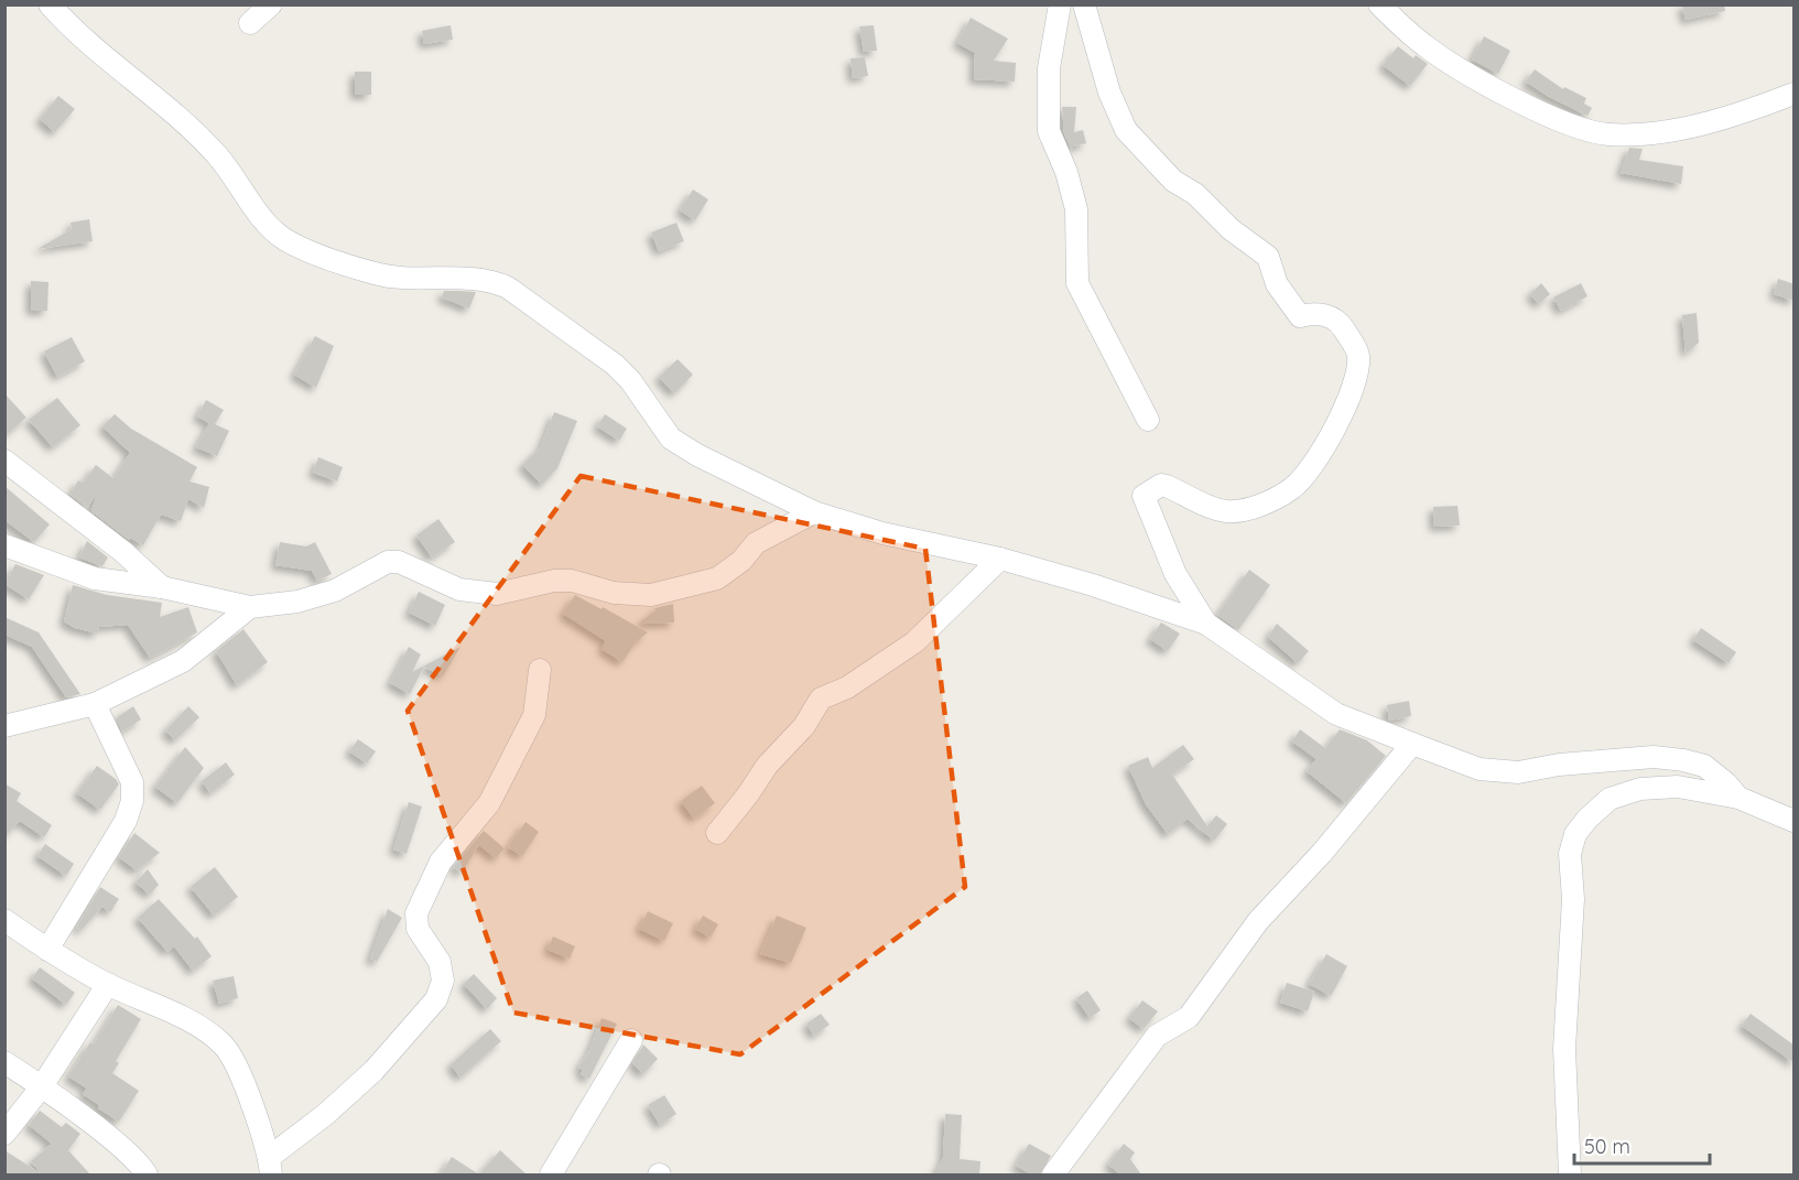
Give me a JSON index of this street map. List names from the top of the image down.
{
  "scale_bar": "50 m"
}
